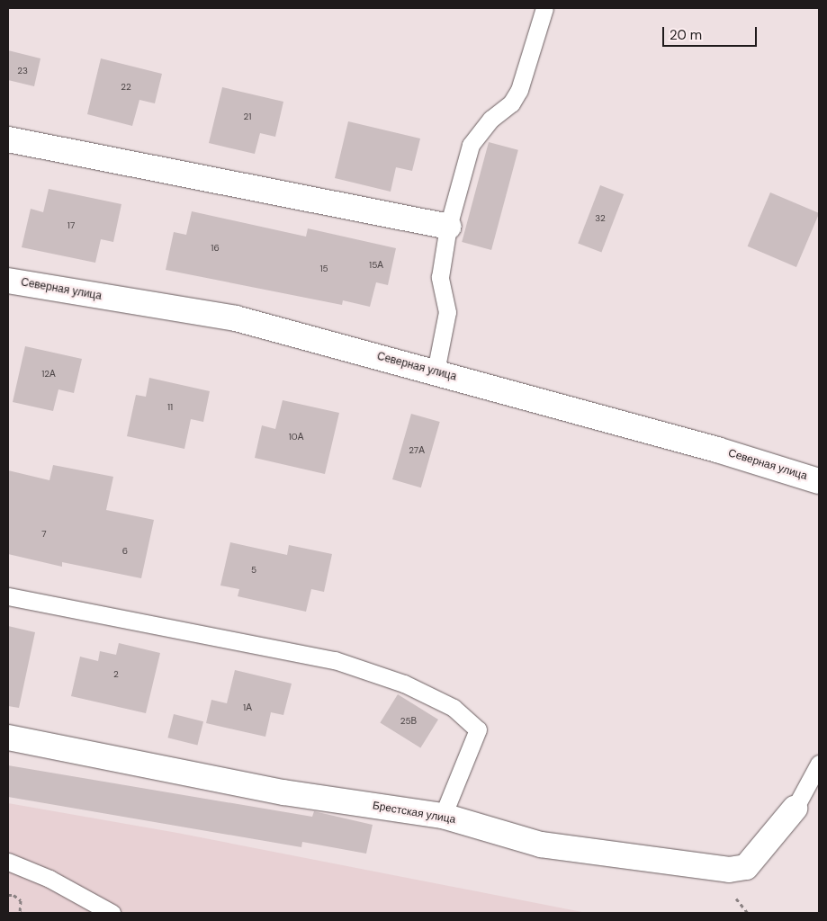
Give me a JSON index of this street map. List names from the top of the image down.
{
  "streets": {
    "street": ["Северная улица", "Брестская улица"]
  },
  "house_numbers": [
    "23",
    "22",
    "21",
    "32",
    "17",
    "16",
    "15А",
    "15",
    "12А",
    "11",
    "10А",
    "27А",
    "7",
    "6",
    "5",
    "2",
    "1А",
    "25В"
  ],
  "scale_bar": "20 m"
}
